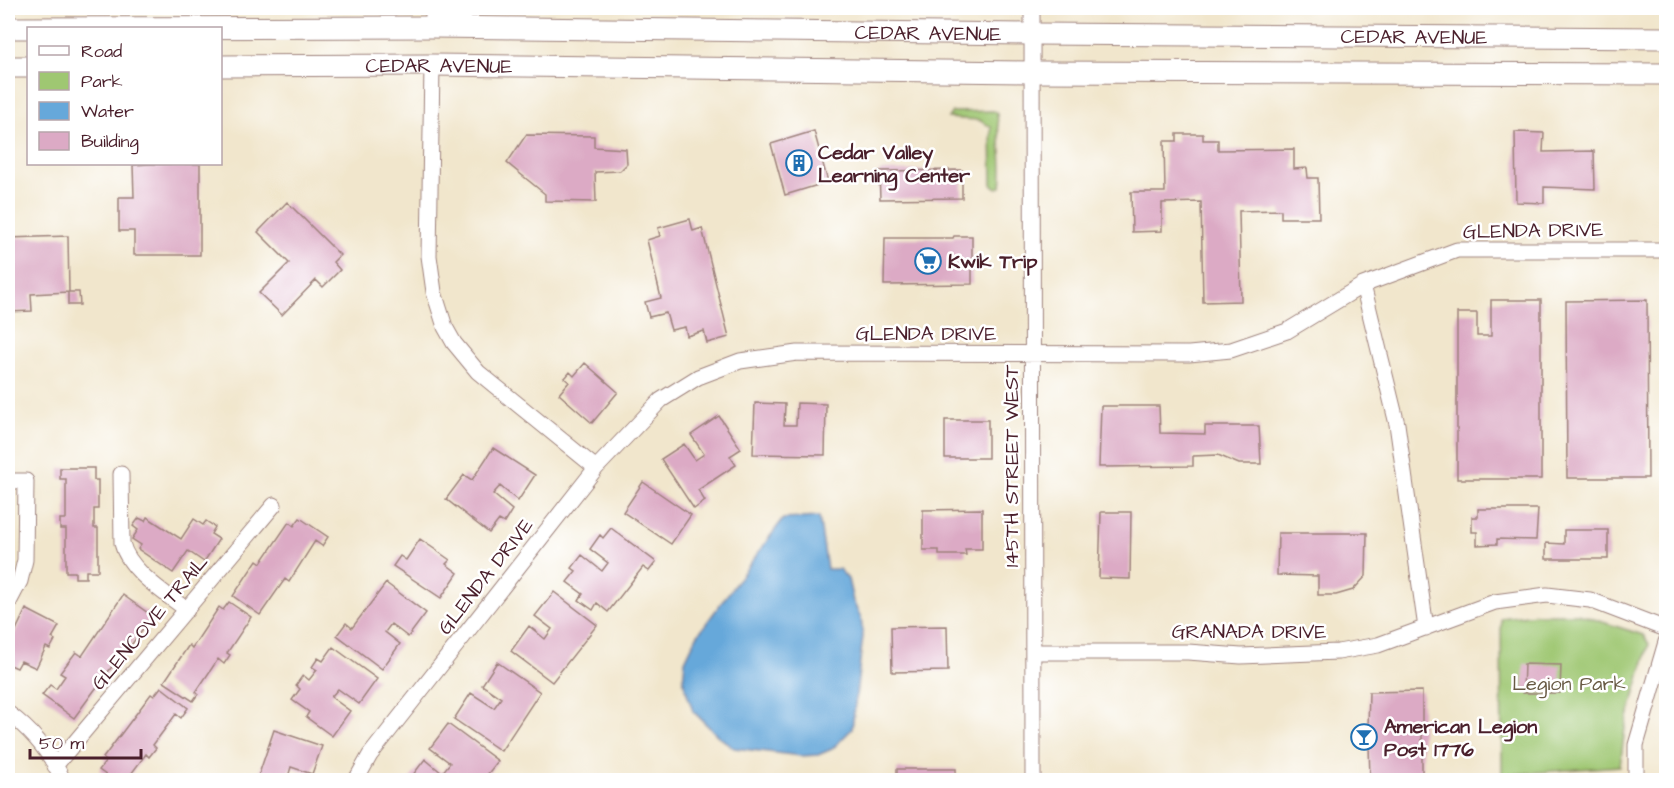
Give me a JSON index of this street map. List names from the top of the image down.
{
  "streets": {
    "highway": ["CEDAR AVENUE"],
    "street": [
      "GLENDA DRIVE",
      "145TH STREET WEST",
      "GLENCOVE TRAIL",
      "GRANADA DRIVE"
    ]
  },
  "crossings": [
    ["CEDAR AVENUE", "145TH STREET WEST"],
    ["GLENDA DRIVE", "145TH STREET WEST"],
    ["145TH STREET WEST", "GRANADA DRIVE"]
  ],
  "parks": ["Legion Park"],
  "places": {
    "building": ["Cedar Valley Learning Center"],
    "supermarket": ["Kwik Trip"],
    "bar": ["American Legion Post 1776"]
  },
  "legend": [
    "Road",
    "Park",
    "Water",
    "Building"
  ],
  "scale_bar": "50 m"
}
